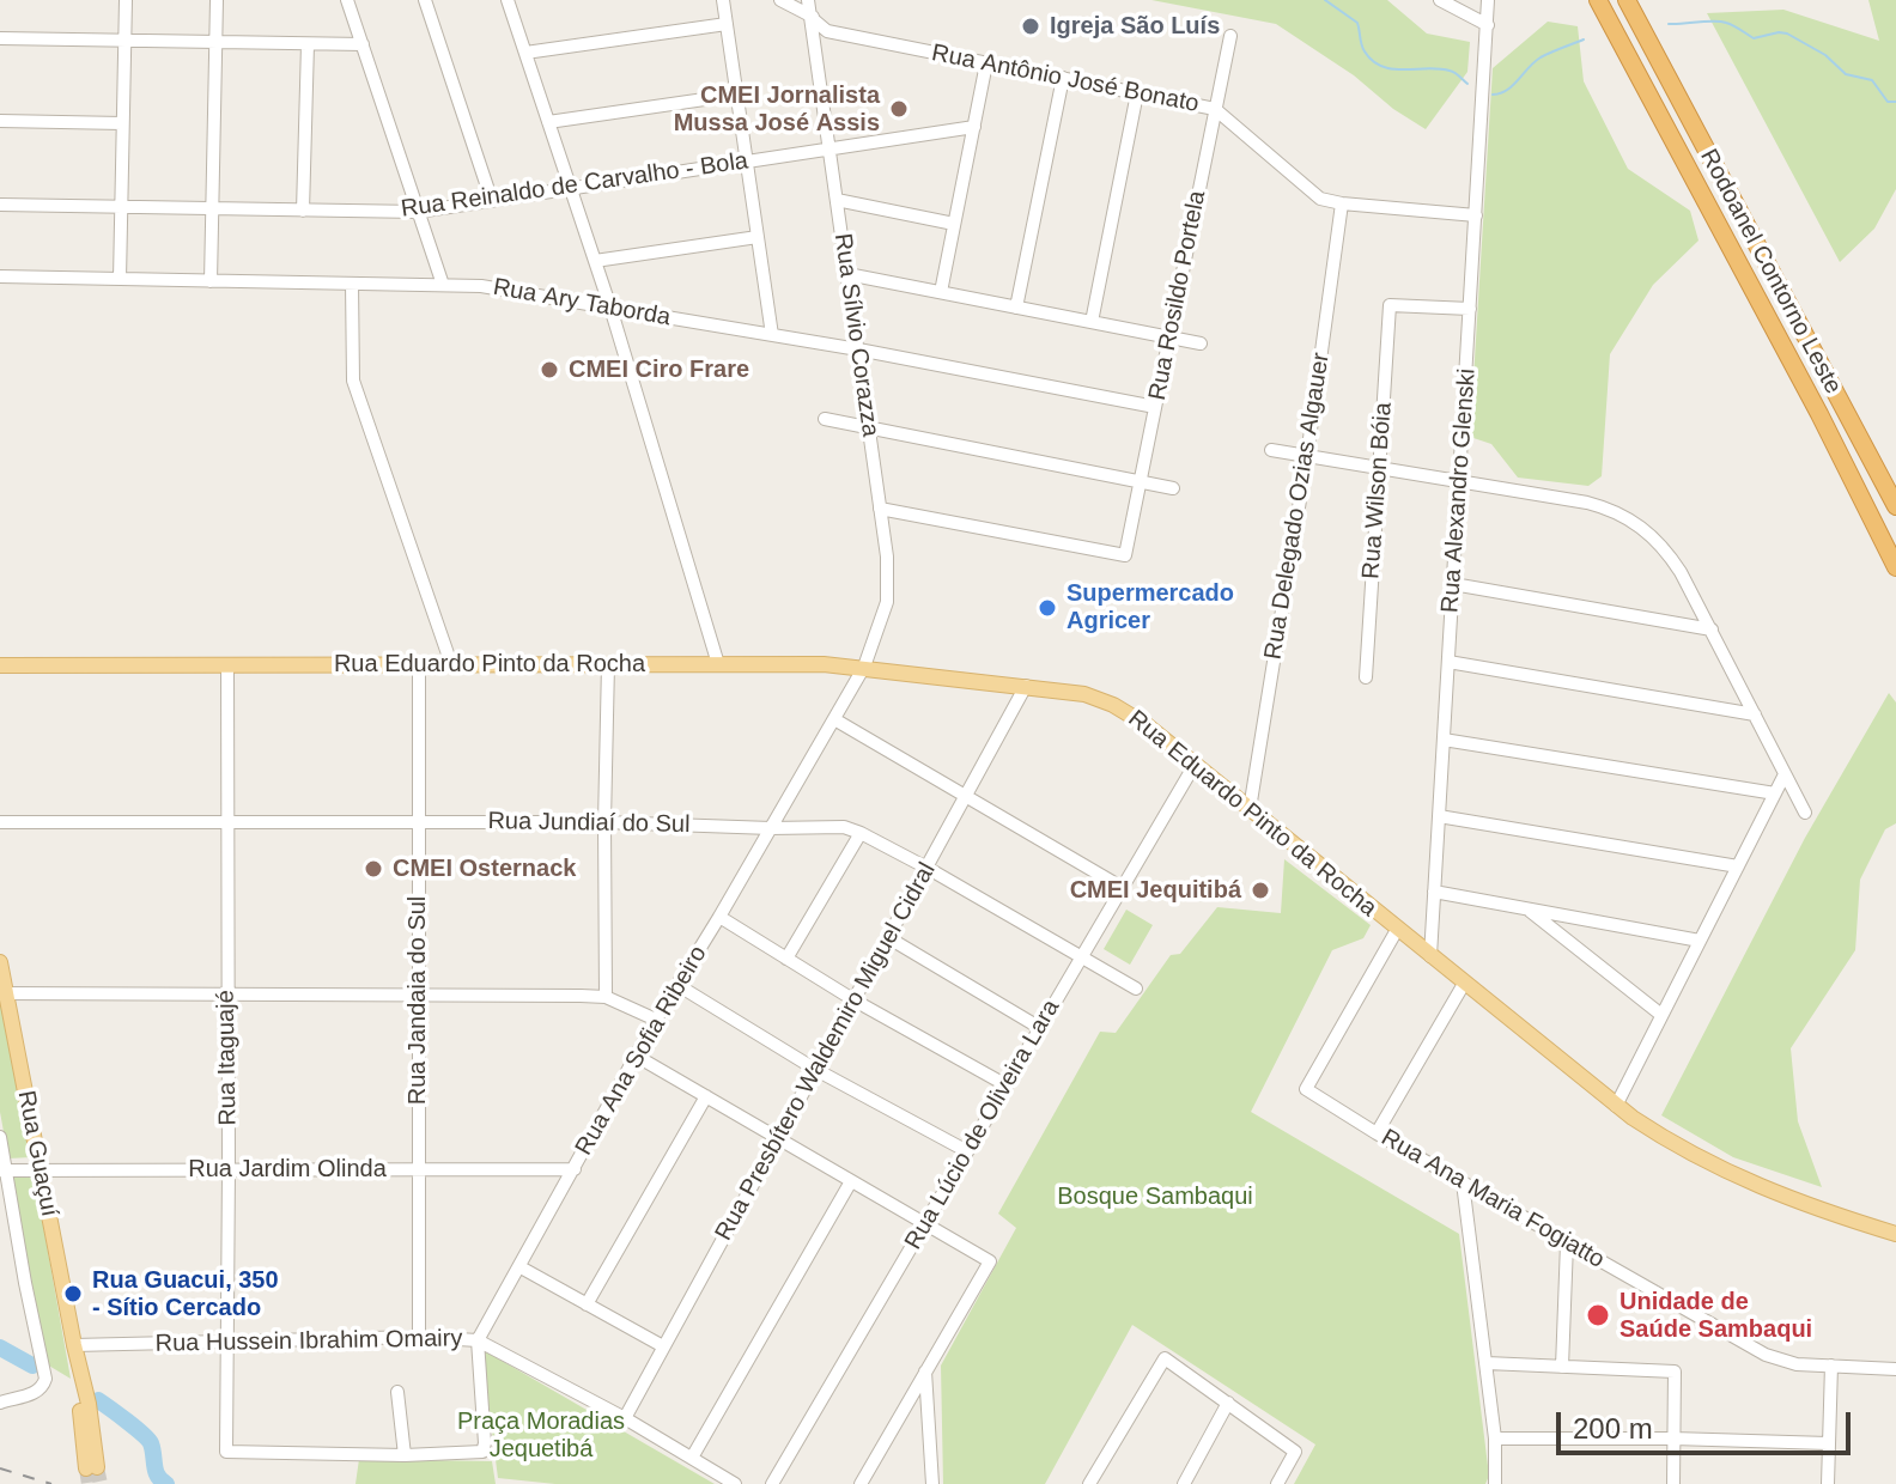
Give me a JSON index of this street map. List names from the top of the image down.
{
  "streets": {
    "highway": ["Rodoanel Contorno Leste"],
    "main road": ["Rua Eduardo Pinto da Rocha", "Rua Guaçuí"],
    "street": [
      "Rua Antônio José Bonato",
      "Rua Reinaldo de Carvalho - Bola",
      "Rua Rosildo Portela",
      "Rua Ary Taborda",
      "Rua Sílvio Corazza",
      "Rua Wilson Bóia",
      "Rua Alexandro Glenski",
      "Rua Delegado Ozias Algauer",
      "Rua Jundiaí do Sul",
      "Rua Jandaia do Sul",
      "Rua Ana Sofia Ribeiro",
      "Rua Presbítero Waldemiro Miguel Cidral",
      "Rua Itaguajé",
      "Rua Lúcio de Oliveira Lara",
      "Rua Jardim Olinda",
      "Rua Ana Maria Fogiatto",
      "Rua Hussein Ibrahim Omairy"
    ]
  },
  "crossings": [
    ["Rua Antônio José Bonato", "Rua Rosildo Portela"],
    ["Rua Antônio José Bonato", "Rua Sílvio Corazza"],
    ["Rua Antônio José Bonato", "Rua Alexandro Glenski"],
    ["Rua Antônio José Bonato", "Rua Delegado Ozias Algauer"],
    ["Rua Reinaldo de Carvalho - Bola", "Rua Sílvio Corazza"],
    ["Rua Rosildo Portela", "Rua Ary Taborda"],
    ["Rua Rosildo Portela", "Rua Sílvio Corazza"],
    ["Rua Ary Taborda", "Rua Sílvio Corazza"],
    ["Rua Sílvio Corazza", "Rua Eduardo Pinto da Rocha"],
    ["Rua Sílvio Corazza", "Rua Ana Sofia Ribeiro"],
    ["Rua Wilson Bóia", "Rua Alexandro Glenski"],
    ["Rua Alexandro Glenski", "Rua Eduardo Pinto da Rocha"],
    ["Rua Delegado Ozias Algauer", "Rua Eduardo Pinto da Rocha"],
    ["Rua Eduardo Pinto da Rocha", "Rua Jandaia do Sul"],
    ["Rua Eduardo Pinto da Rocha", "Rua Ana Sofia Ribeiro"],
    ["Rua Eduardo Pinto da Rocha", "Rua Presbítero Waldemiro Miguel Cidral"],
    ["Rua Eduardo Pinto da Rocha", "Rua Itaguajé"],
    ["Rua Eduardo Pinto da Rocha", "Rua Lúcio de Oliveira Lara"],
    ["Rua Eduardo Pinto da Rocha", "Rua Ana Maria Fogiatto"],
    ["Rua Jundiaí do Sul", "Rua Jandaia do Sul"],
    ["Rua Jundiaí do Sul", "Rua Ana Sofia Ribeiro"],
    ["Rua Jundiaí do Sul", "Rua Presbítero Waldemiro Miguel Cidral"],
    ["Rua Jundiaí do Sul", "Rua Itaguajé"],
    ["Rua Jundiaí do Sul", "Rua Lúcio de Oliveira Lara"],
    ["Rua Jandaia do Sul", "Rua Jardim Olinda"],
    ["Rua Jandaia do Sul", "Rua Hussein Ibrahim Omairy"],
    ["Rua Ana Sofia Ribeiro", "Rua Jardim Olinda"],
    ["Rua Ana Sofia Ribeiro", "Rua Hussein Ibrahim Omairy"],
    ["Rua Presbítero Waldemiro Miguel Cidral", "Rua Hussein Ibrahim Omairy"],
    ["Rua Itaguajé", "Rua Jardim Olinda"],
    ["Rua Itaguajé", "Rua Hussein Ibrahim Omairy"],
    ["Rua Guaçuí", "Rua Jardim Olinda"],
    ["Rua Guaçuí", "Rua Hussein Ibrahim Omairy"]
  ],
  "parks": ["Bosque Sambaqui", "Praça Moradias Jequetibá"],
  "places": [
    "Igreja São Luís",
    "CMEI Jornalista Mussa José Assis",
    "CMEI Ciro Frare",
    "Supermercado Agricer",
    "CMEI Osternack",
    "CMEI Jequitibá",
    "Rua Guacui, 350 - Sítio Cercado",
    "Unidade de Saúde Sambaqui"
  ],
  "scale_bar": "200 m"
}
